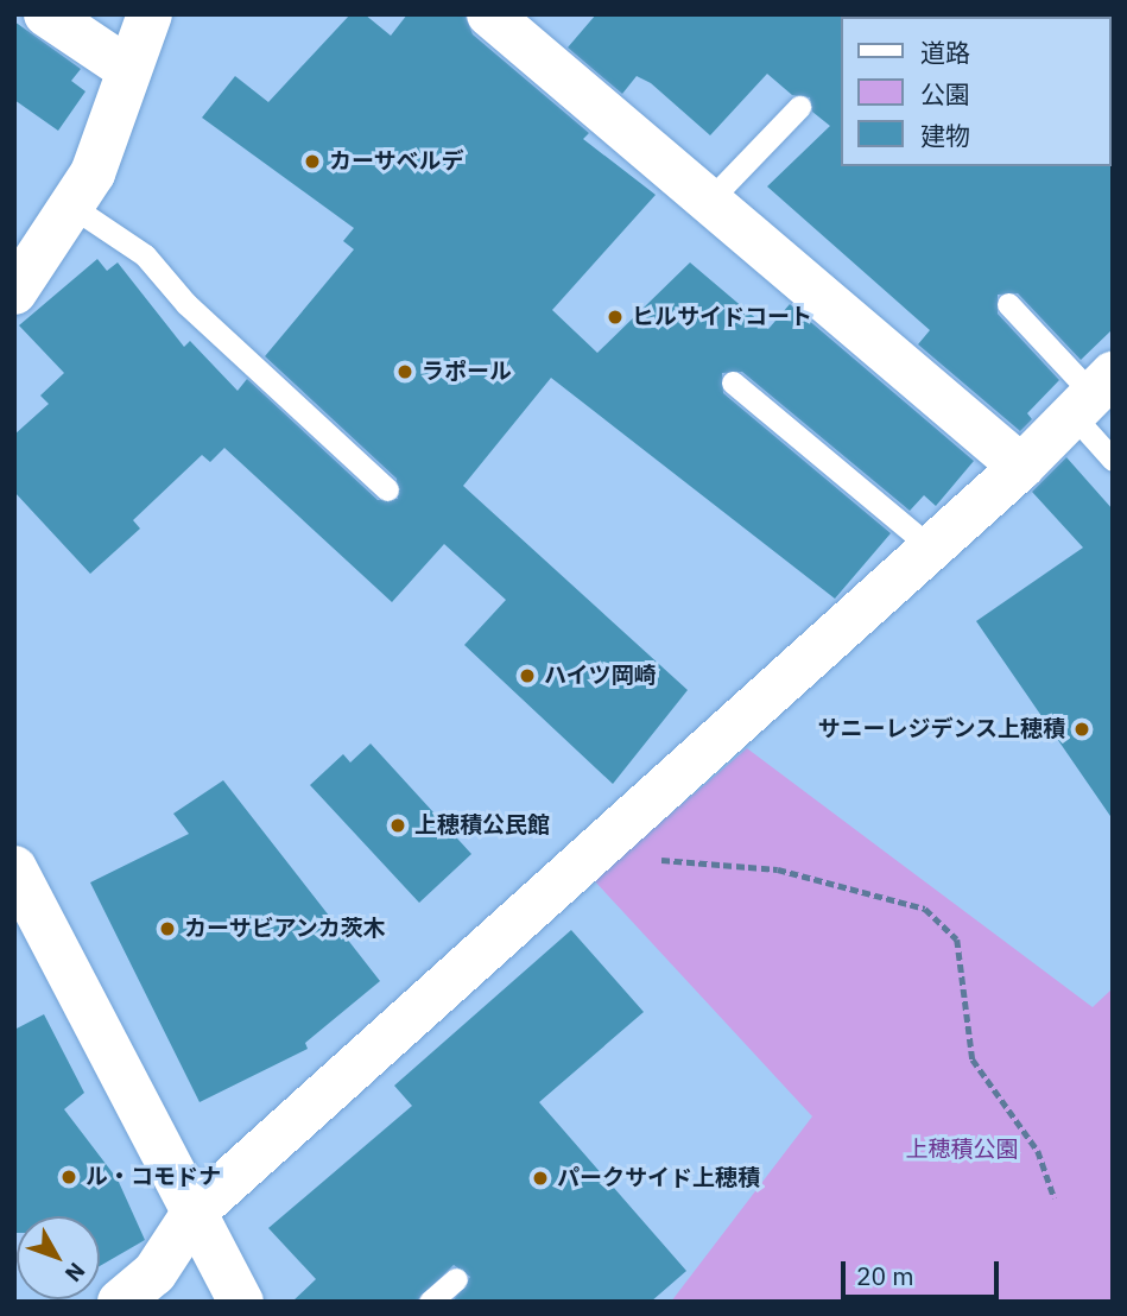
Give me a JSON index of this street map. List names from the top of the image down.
{
  "parks": ["上穂積公園"],
  "places": [
    "カーサベルデ",
    "ヒルサイドコート",
    "ラポール",
    "ハイツ岡崎",
    "サニーレジデンス上穂積",
    "上穂積公民館",
    "カーサビアンカ茨木",
    "ル・コモドナ",
    "パークサイド上穂積"
  ],
  "legend": ["道路", "公園", "建物"],
  "scale_bar": "20 m",
  "north": "bottom right"
}
